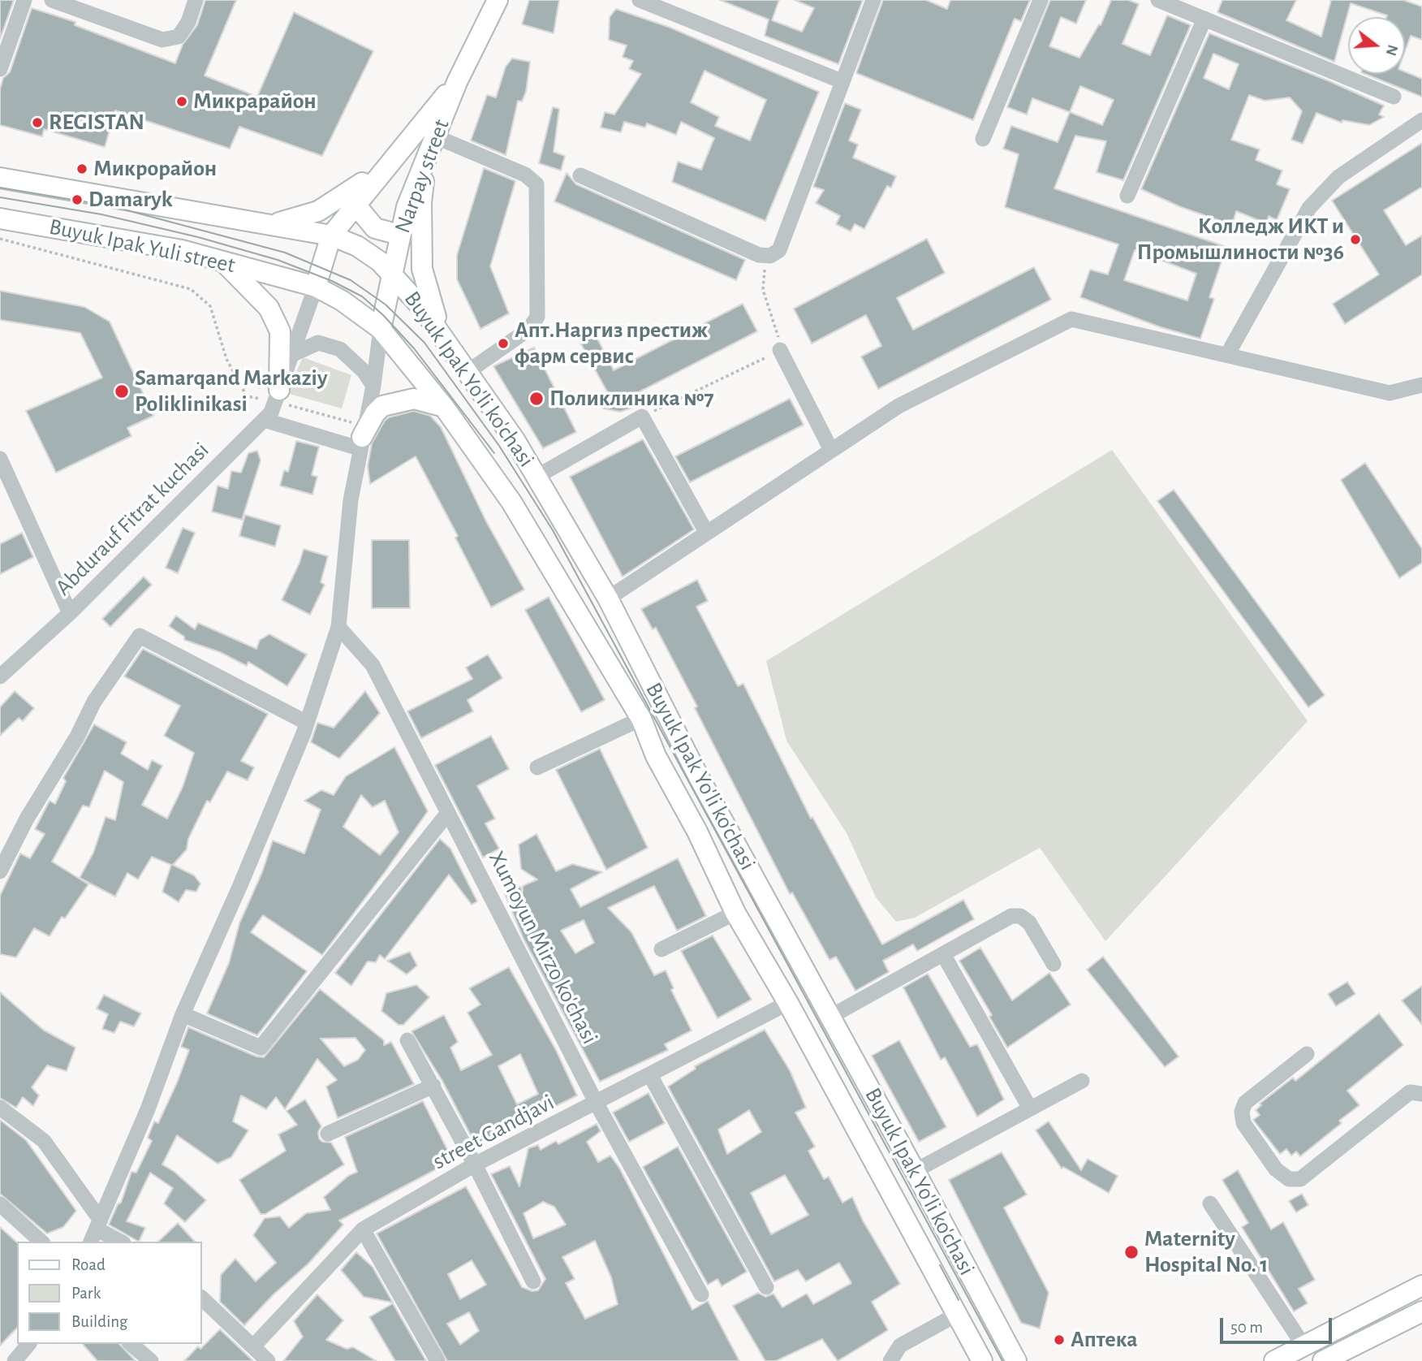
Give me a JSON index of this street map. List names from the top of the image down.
{
  "streets": {
    "main road": ["Narpay street", "Buyuk Ipak Yuli street", "Buyuk Ipak Yo'li ko'chasi"],
    "street": ["Abdurauf Fitrat kuchasi", "Xumoyun Mirzo ko'chasi", "street Gandjavi"]
  },
  "crossings": [
    ["Narpay street", "Buyuk Ipak Yuli street"],
    ["Narpay street", "Buyuk Ipak Yo'li ko'chasi"],
    ["Narpay street", "Abdurauf Fitrat kuchasi"],
    ["Buyuk Ipak Yuli street", "Buyuk Ipak Yo'li ko'chasi"],
    ["Buyuk Ipak Yuli street", "Abdurauf Fitrat kuchasi"],
    ["Buyuk Ipak Yo'li ko'chasi", "Abdurauf Fitrat kuchasi"],
    ["Buyuk Ipak Yo'li ko'chasi", "street Gandjavi"],
    ["Xumoyun Mirzo ko'chasi", "street Gandjavi"]
  ],
  "places": [
    "Микрарайон",
    "REGISTAN",
    "Микрорайон",
    "Damaryk",
    "Колледж ИКТ и Промышлиности №36",
    "Апт.Наргиз престиж фарм сервис",
    "Samarqand Markaziy Poliklinikasi",
    "Поликлиника №7",
    "Maternity Hospital No. 1",
    "Аптека"
  ],
  "legend": ["Road", "Park", "Building"],
  "scale_bar": "50 m",
  "north": "right"
}
